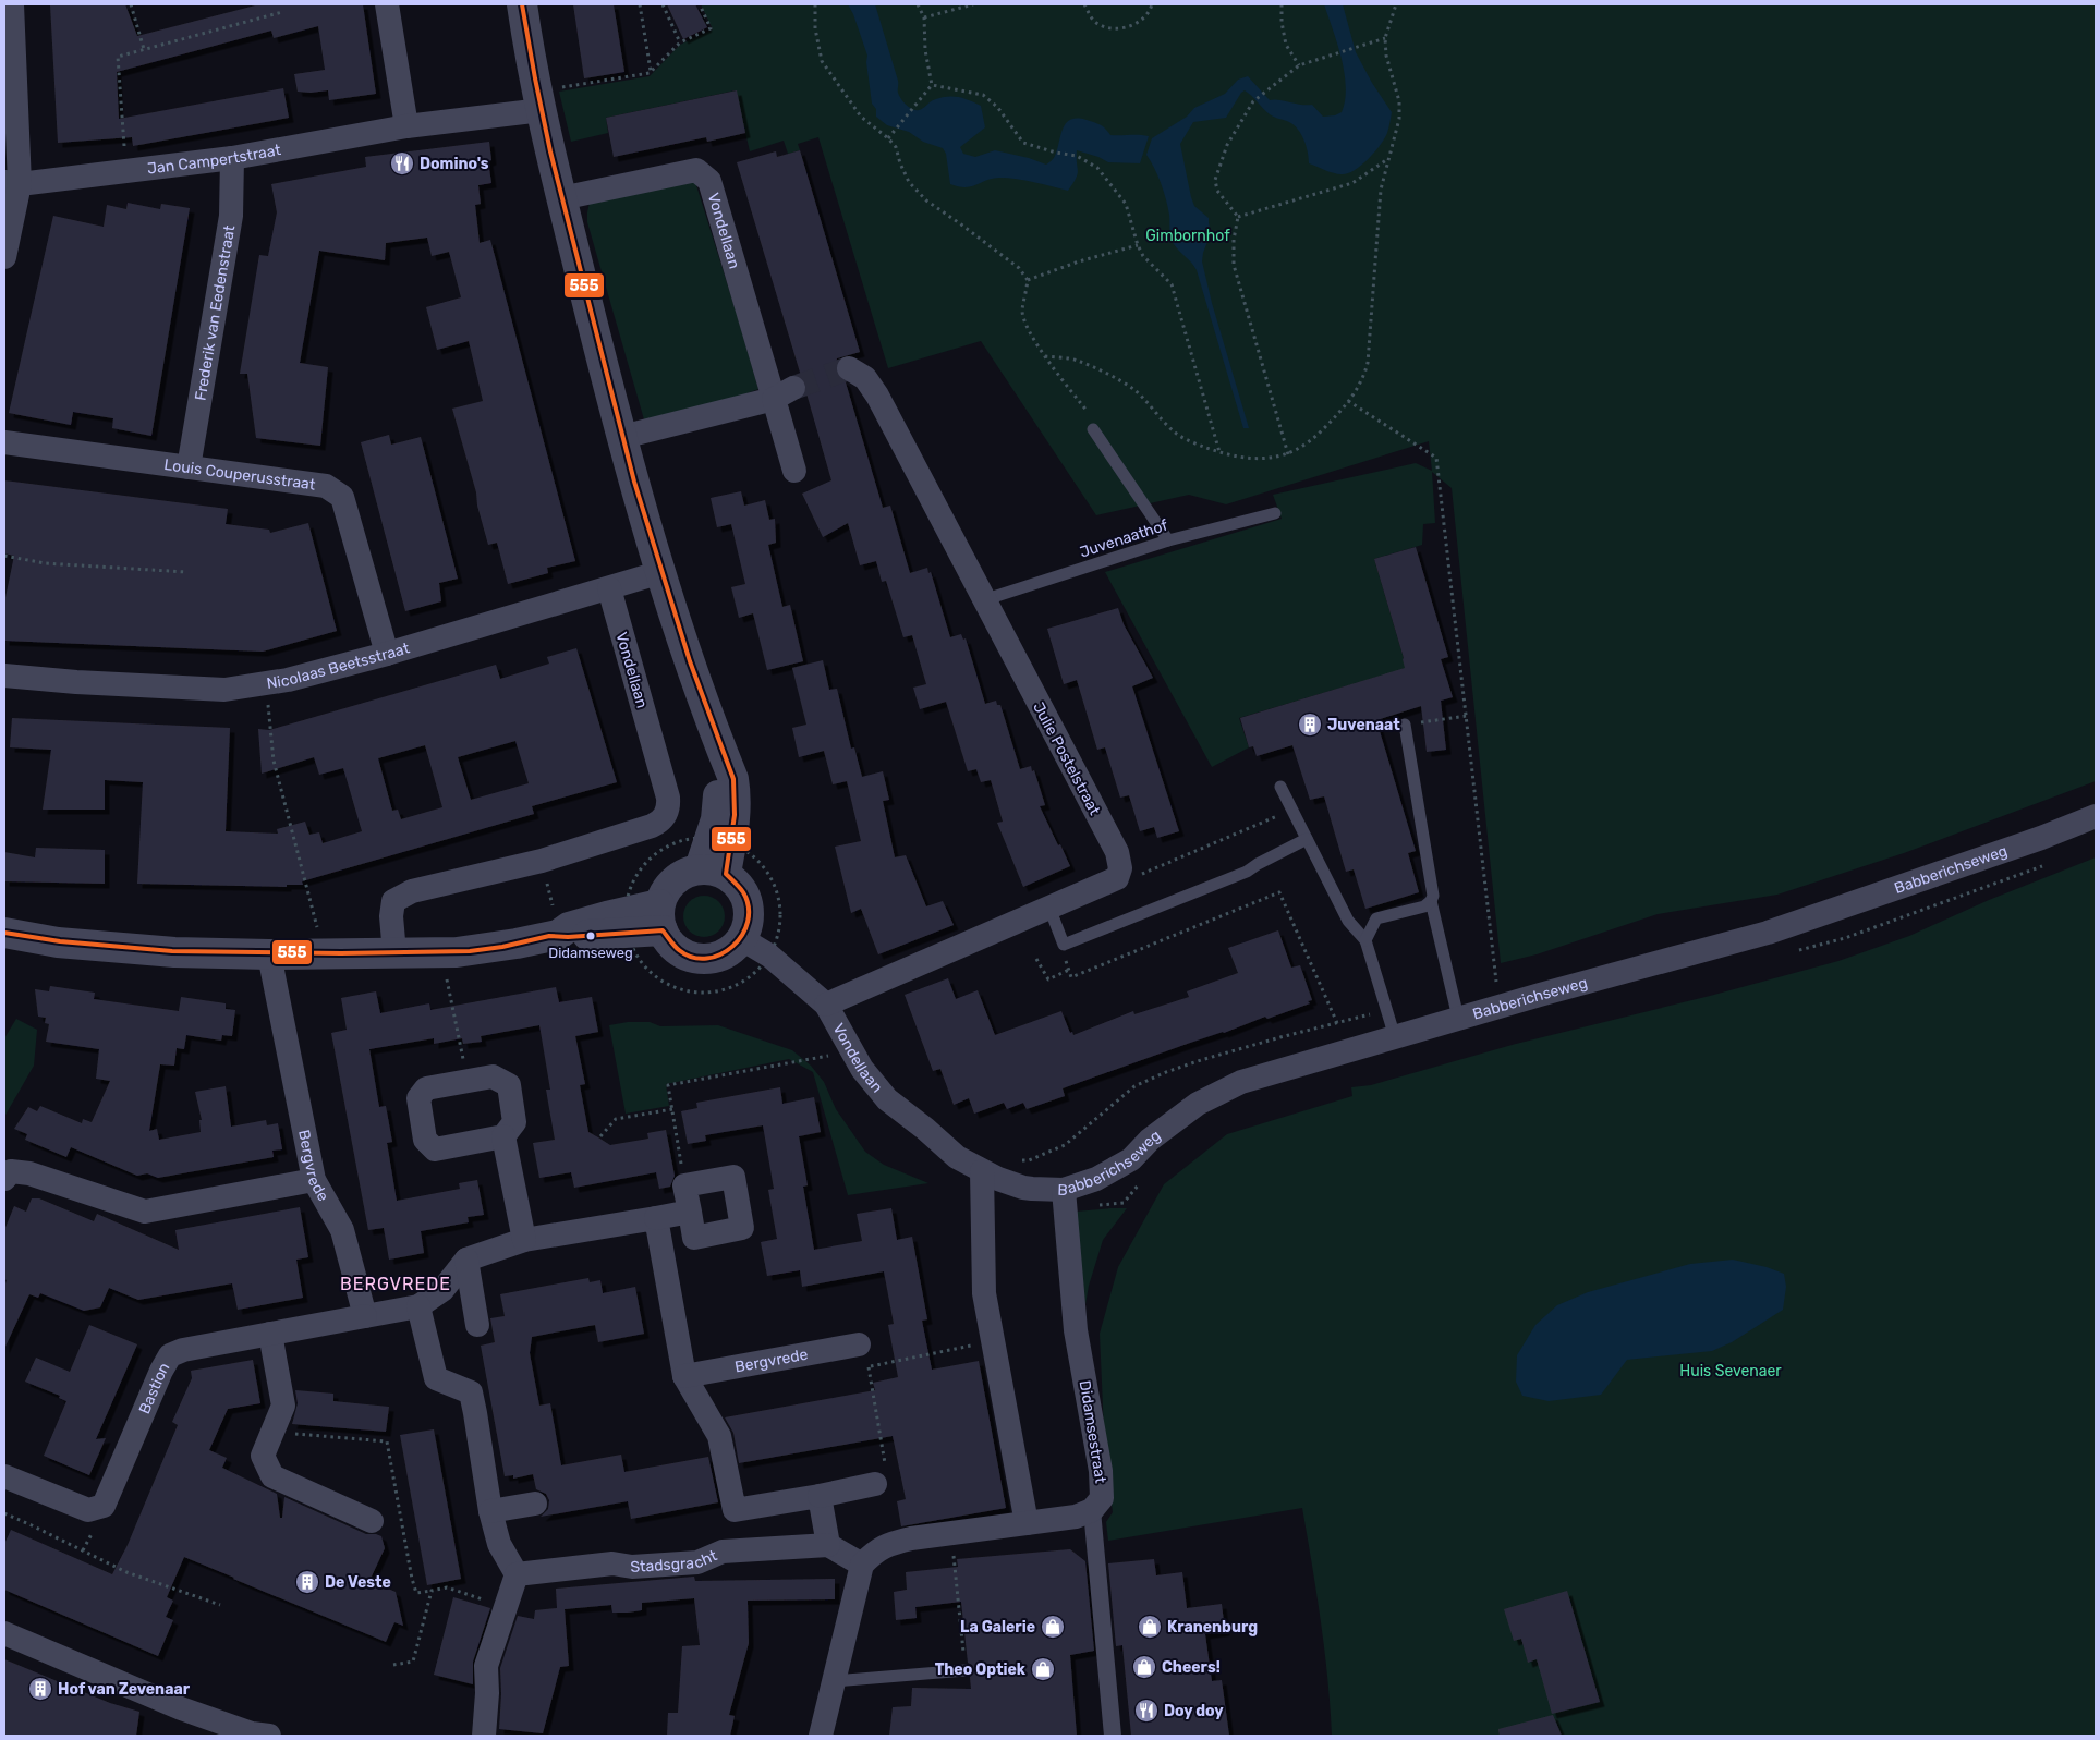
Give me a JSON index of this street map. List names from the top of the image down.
{
  "streets": {
    "street": [
      "Jan Campertstraat",
      "Vondellaan",
      "Frederik van Eedenstraat",
      "Louis Couperusstraat",
      "Nicolaas Beetsstraat",
      "Julie Postelstraat",
      "Babberichseweg",
      "Bergvrede",
      "Bastion",
      "Didamsestraat",
      "Stadsgracht"
    ],
    "lane": ["Juvenaathof"]
  },
  "crossings": [
    ["Jan Campertstraat", "Frederik van Eedenstraat"],
    ["Vondellaan", "Nicolaas Beetsstraat"],
    ["Vondellaan", "Babberichseweg"],
    ["Frederik van Eedenstraat", "Louis Couperusstraat"],
    ["Louis Couperusstraat", "Nicolaas Beetsstraat"],
    ["Juvenaathof", "Julie Postelstraat"],
    ["Babberichseweg", "Didamsestraat"],
    ["Bergvrede", "Bastion"]
  ],
  "districts": ["BERGVREDE"],
  "parks": ["Gimbornhof", "Huis Sevenaer"],
  "places": {
    "restaurant": ["Domino's", "Doy doy"],
    "building": ["Juvenaat", "De Veste", "Hof van Zevenaar"],
    "other": ["Didamseweg"],
    "shop": [
      "La Galerie",
      "Kranenburg",
      "Cheers!",
      "Theo Optiek"
    ]
  },
  "lines": ["transit line 555"]
}
